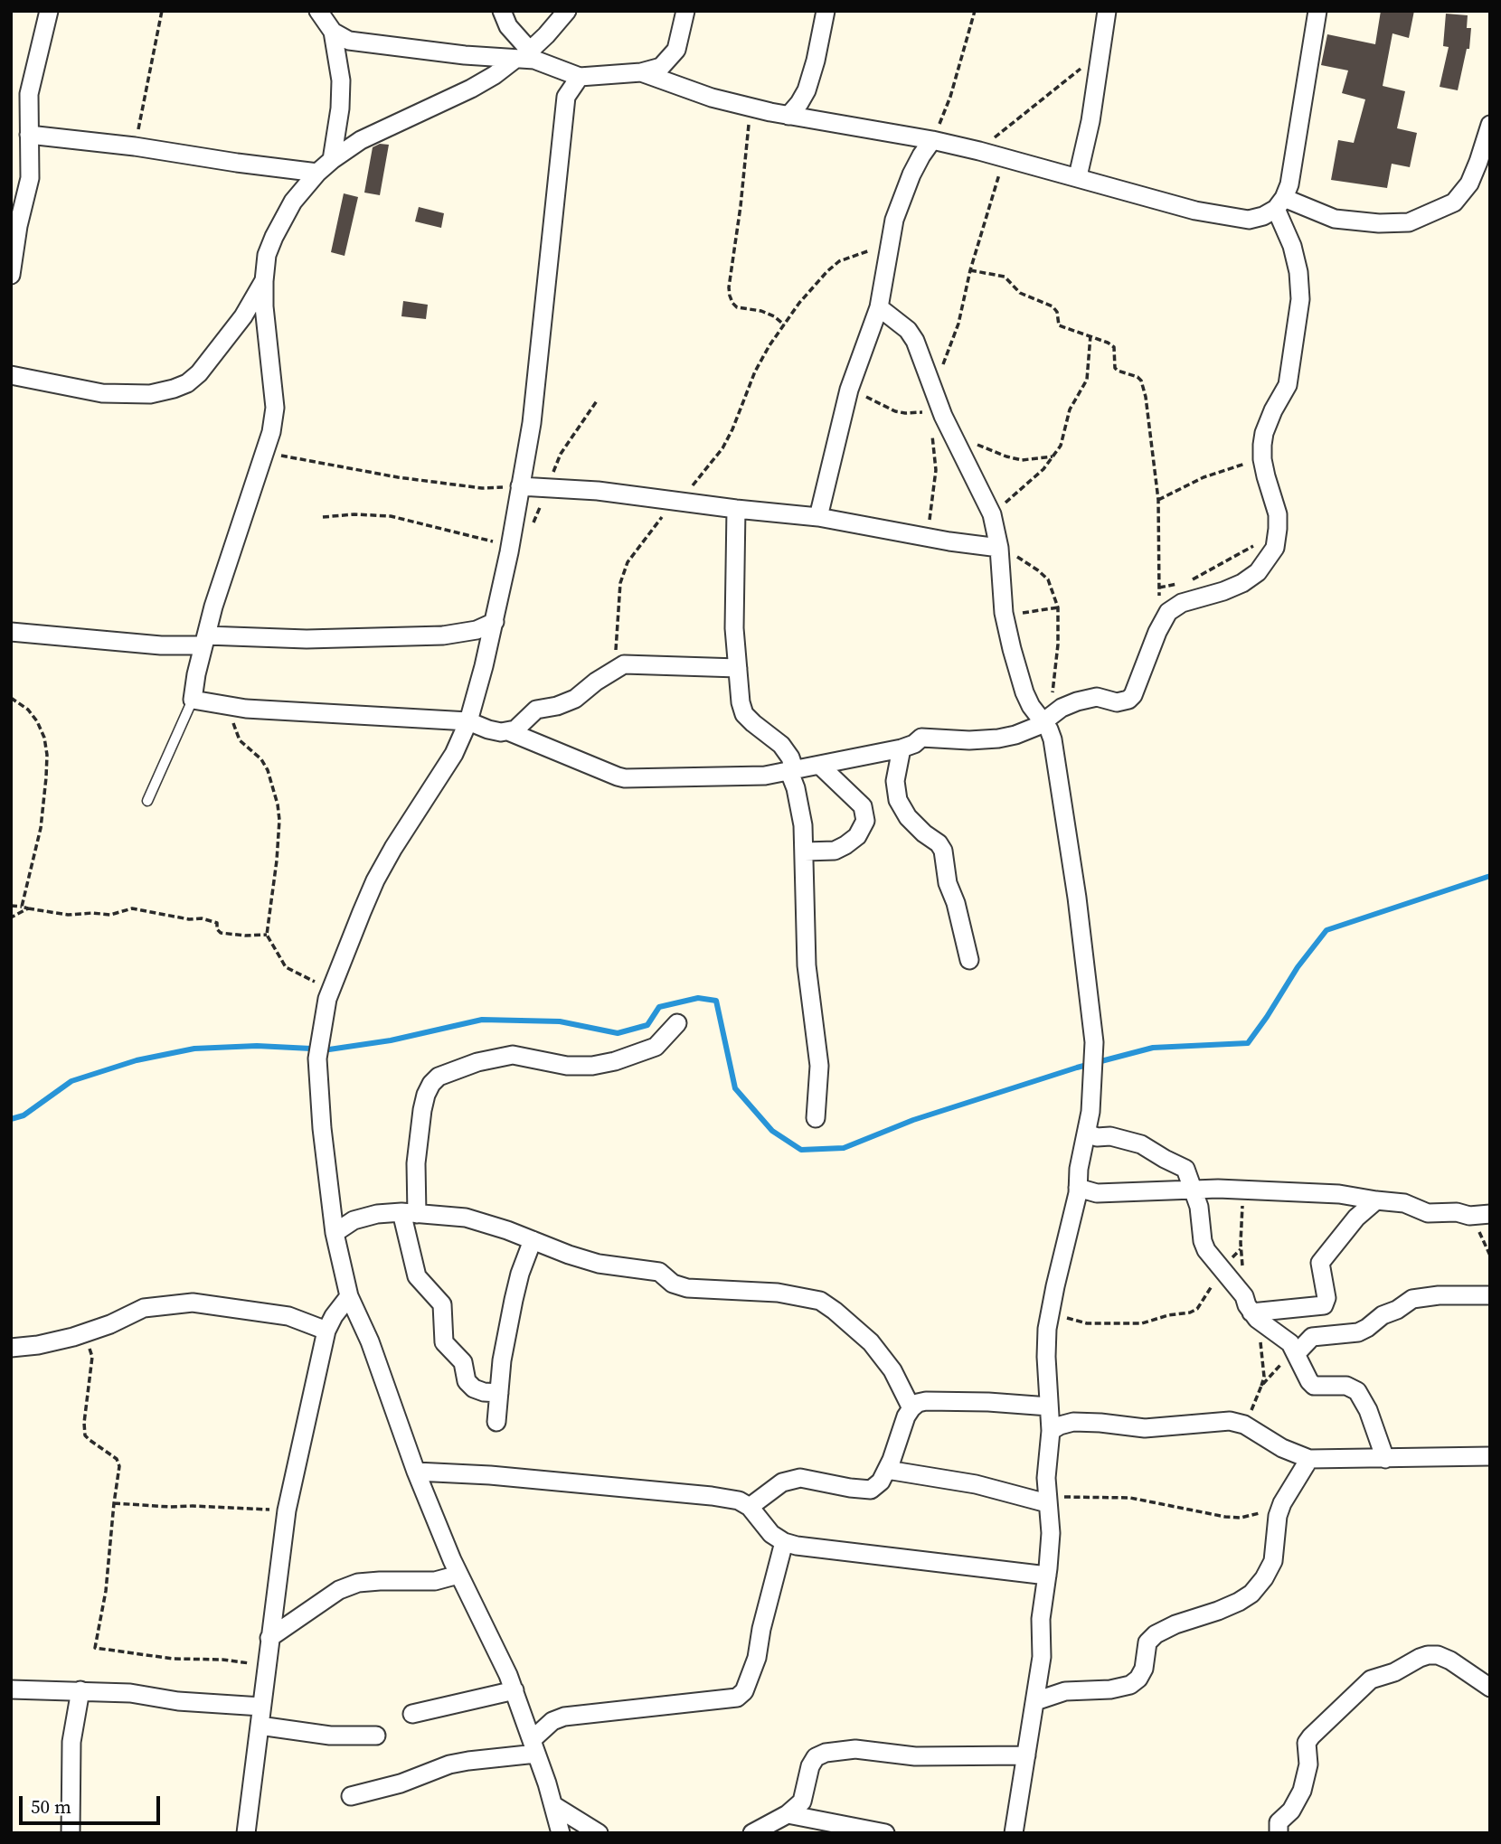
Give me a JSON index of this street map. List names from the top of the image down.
{
  "scale_bar": "50 m"
}
